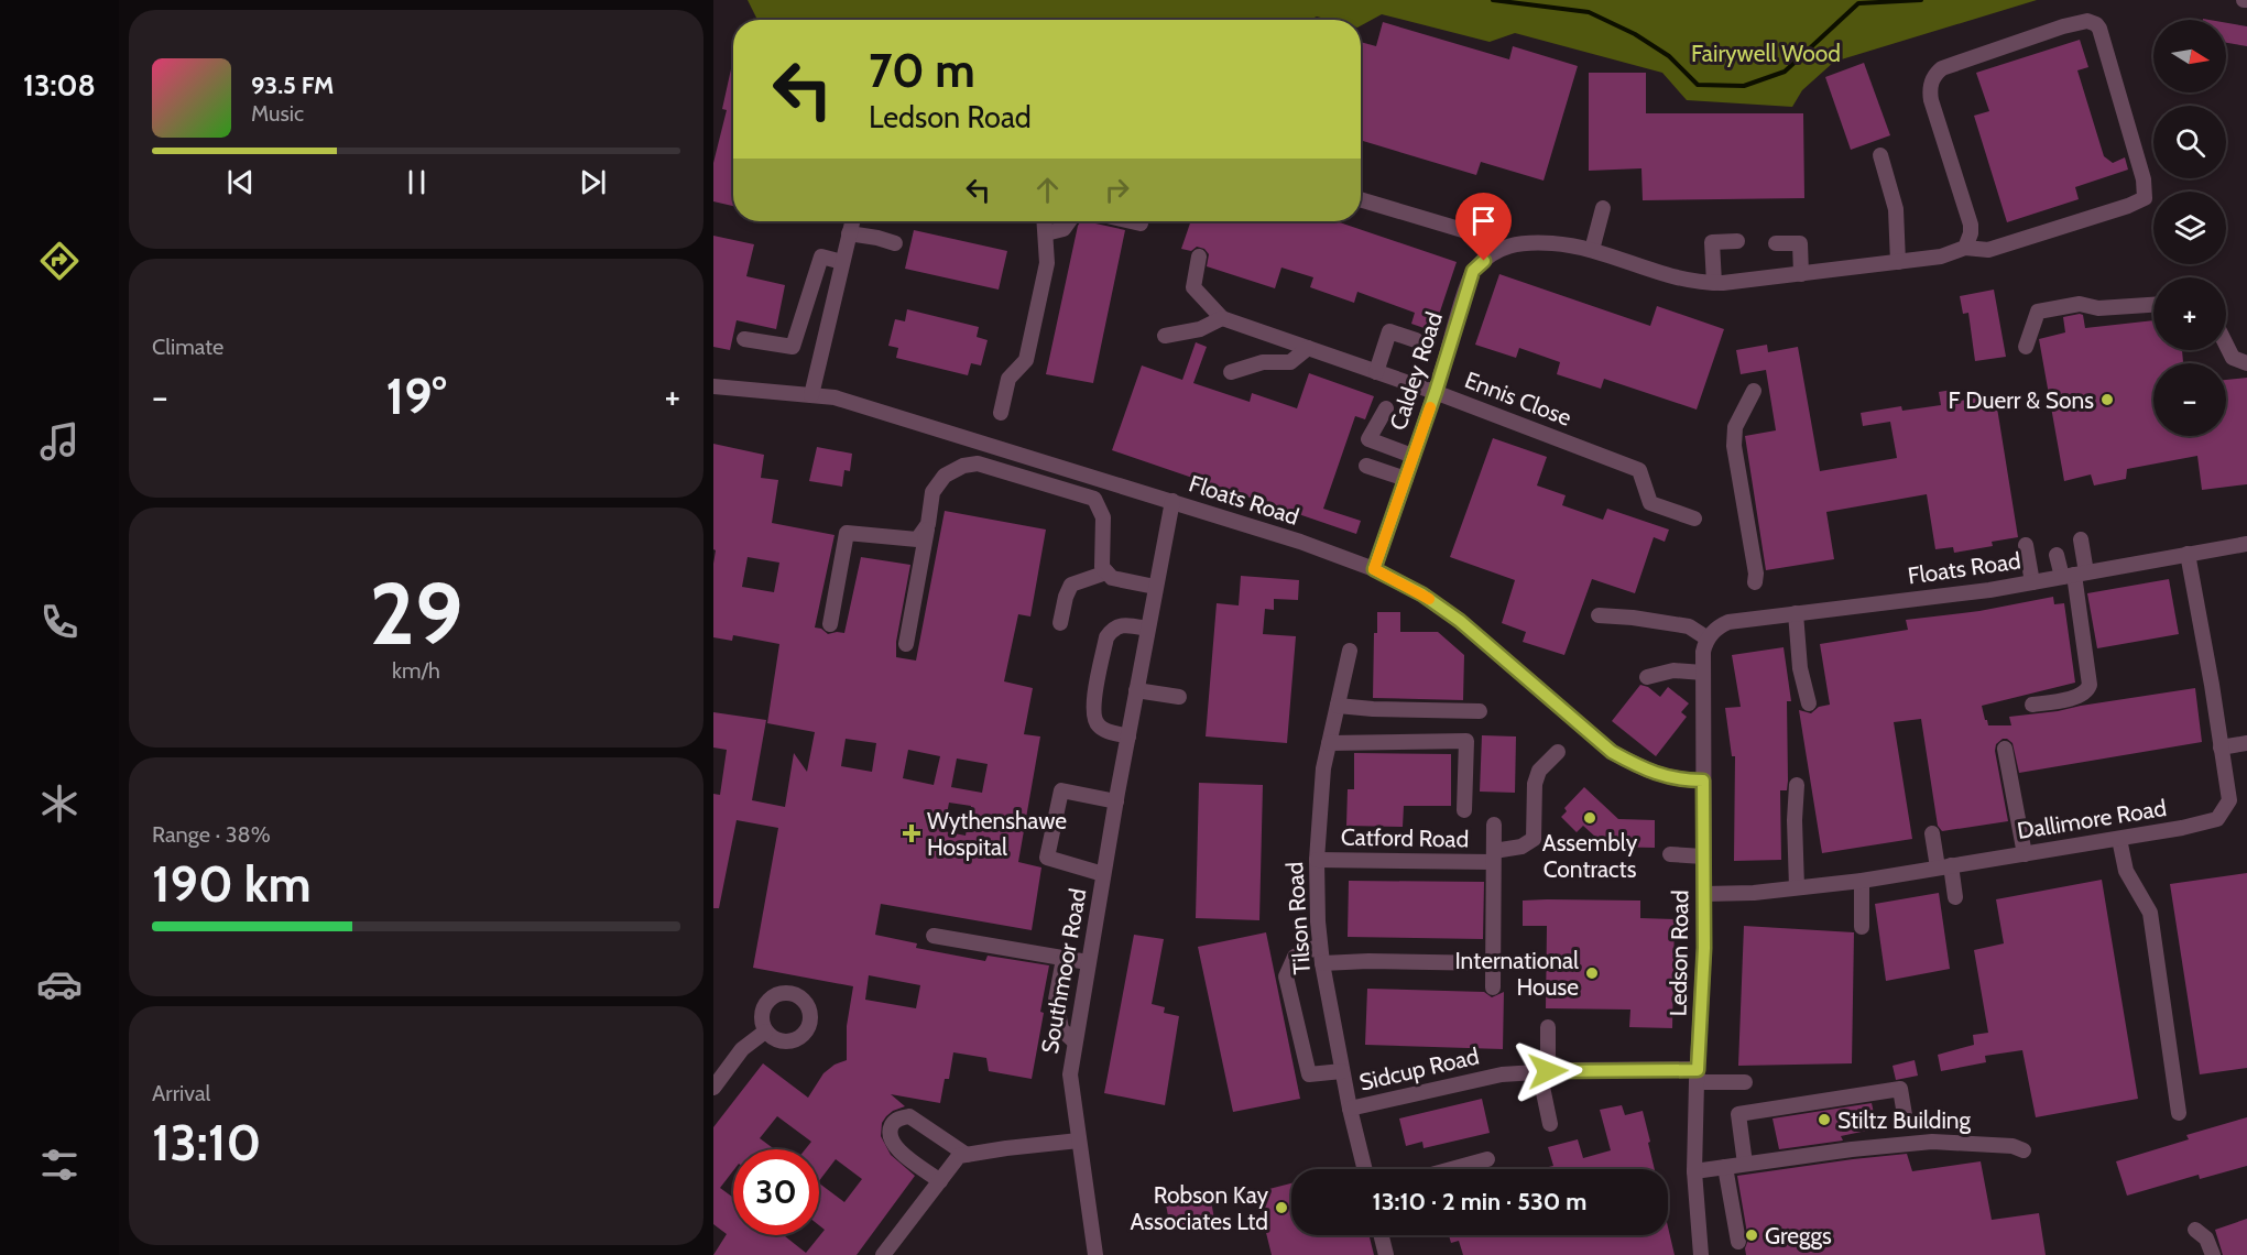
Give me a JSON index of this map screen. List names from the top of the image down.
{
  "streets": {
    "street": [
      "Caldey Road",
      "Ennis Close",
      "Floats Road",
      "Dallimore Road",
      "Catford Road",
      "Tilson Road",
      "Ledson Road",
      "Southmoor Road",
      "Sidcup Road"
    ]
  },
  "crossings": [
    ["Caldey Road", "Ennis Close"],
    ["Caldey Road", "Floats Road"],
    ["Floats Road", "Dallimore Road"],
    ["Floats Road", "Ledson Road"],
    ["Floats Road", "Southmoor Road"],
    ["Dallimore Road", "Ledson Road"],
    ["Catford Road", "Tilson Road"],
    ["Tilson Road", "Sidcup Road"],
    ["Ledson Road", "Sidcup Road"]
  ],
  "parks": ["Fairywell Wood"],
  "places": {
    "other": [
      "F Duerr & Sons",
      "Assembly Contracts",
      "International House",
      "Stiltz Building",
      "Robson Kay Associates Ltd",
      "Greggs"
    ],
    "health": ["Wythenshawe Hospital"]
  },
  "north": "right",
  "page": {
    "tabs": "13:08",
    "map_buttons": ["+", "−"],
    "turn": ["70 m", "Ledson Road"],
    "song": ["93.5 FM", "Music"],
    "tile": [
      "Climate",
      ["29", "km/h"],
      ["Range · 38%", "190 km"],
      ["Arrival", "13:10"]
    ],
    "heat": ["−", "19°", "+"],
    "limit": "30",
    "trip": "13:10 · 2 min · 530 m"
  }
}
